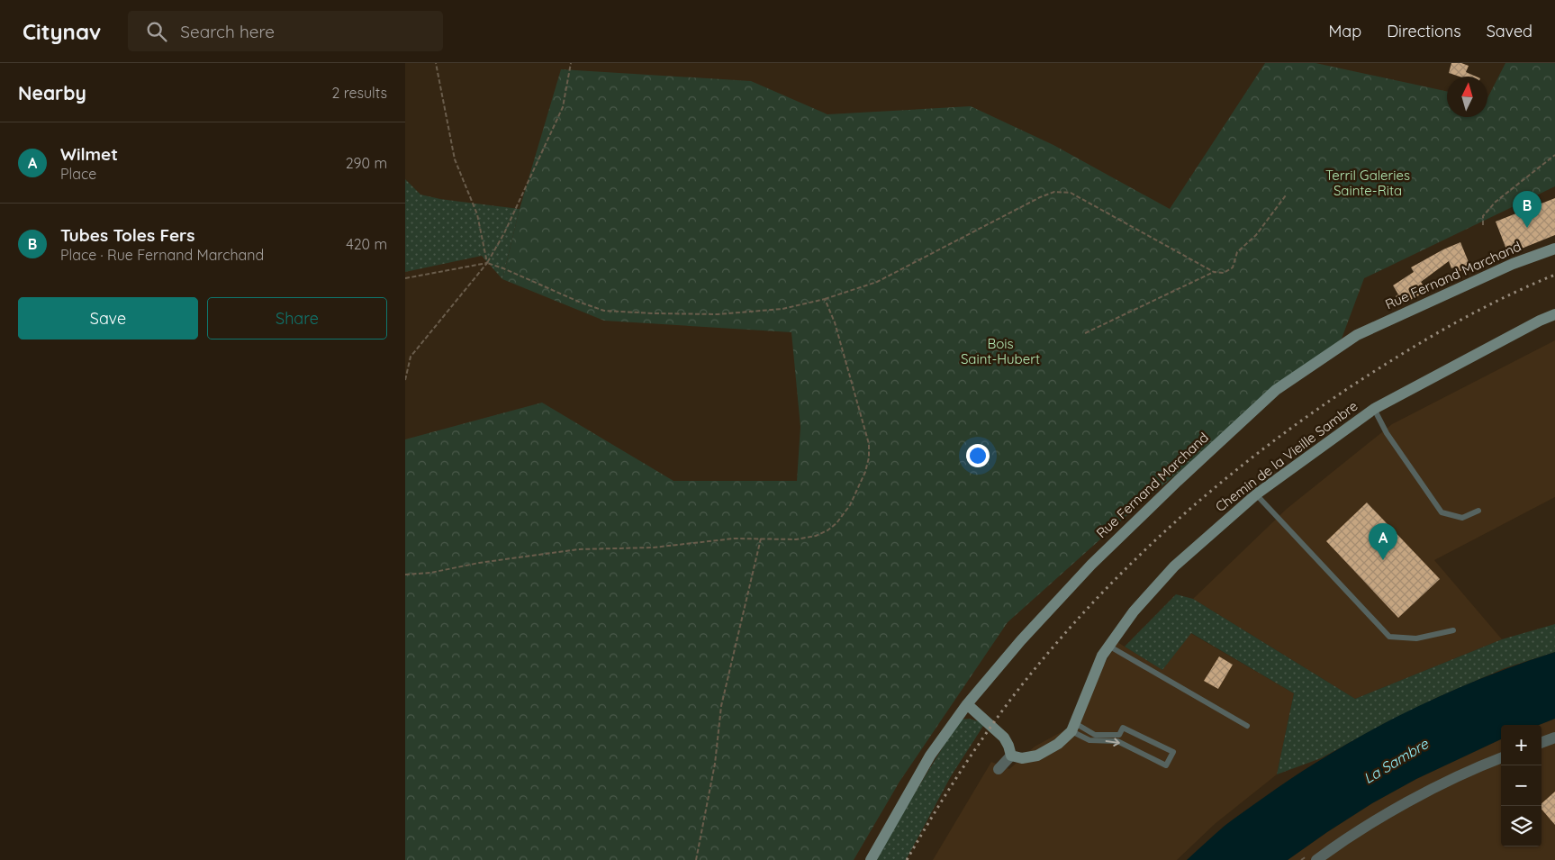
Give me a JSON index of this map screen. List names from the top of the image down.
{
  "streets": {
    "street": ["Rue Fernand Marchand", "Chemin de la Vieille Sambre"]
  },
  "water": ["La Sambre"],
  "parks": ["Terril Galeries Sainte-Rita", "Bois Saint-Hubert"],
  "north": "top",
  "page": {
    "header": "Citynav",
    "search": "Search here",
    "nav": ["Map", "Directions", "Saved"],
    "heading": ["Nearby", "2 results"],
    "list": [
      {
        "mark": "A",
        "name": "Wilmet",
        "note": "Place",
        "value": "290 m"
      },
      {
        "mark": "B",
        "name": "Tubes Toles Fers",
        "note": "Place · Rue Fernand Marchand",
        "value": "420 m"
      }
    ],
    "pins": ["B", "A"],
    "buttons": ["Save", "Share"],
    "map_buttons": ["+", "−"]
  }
}
